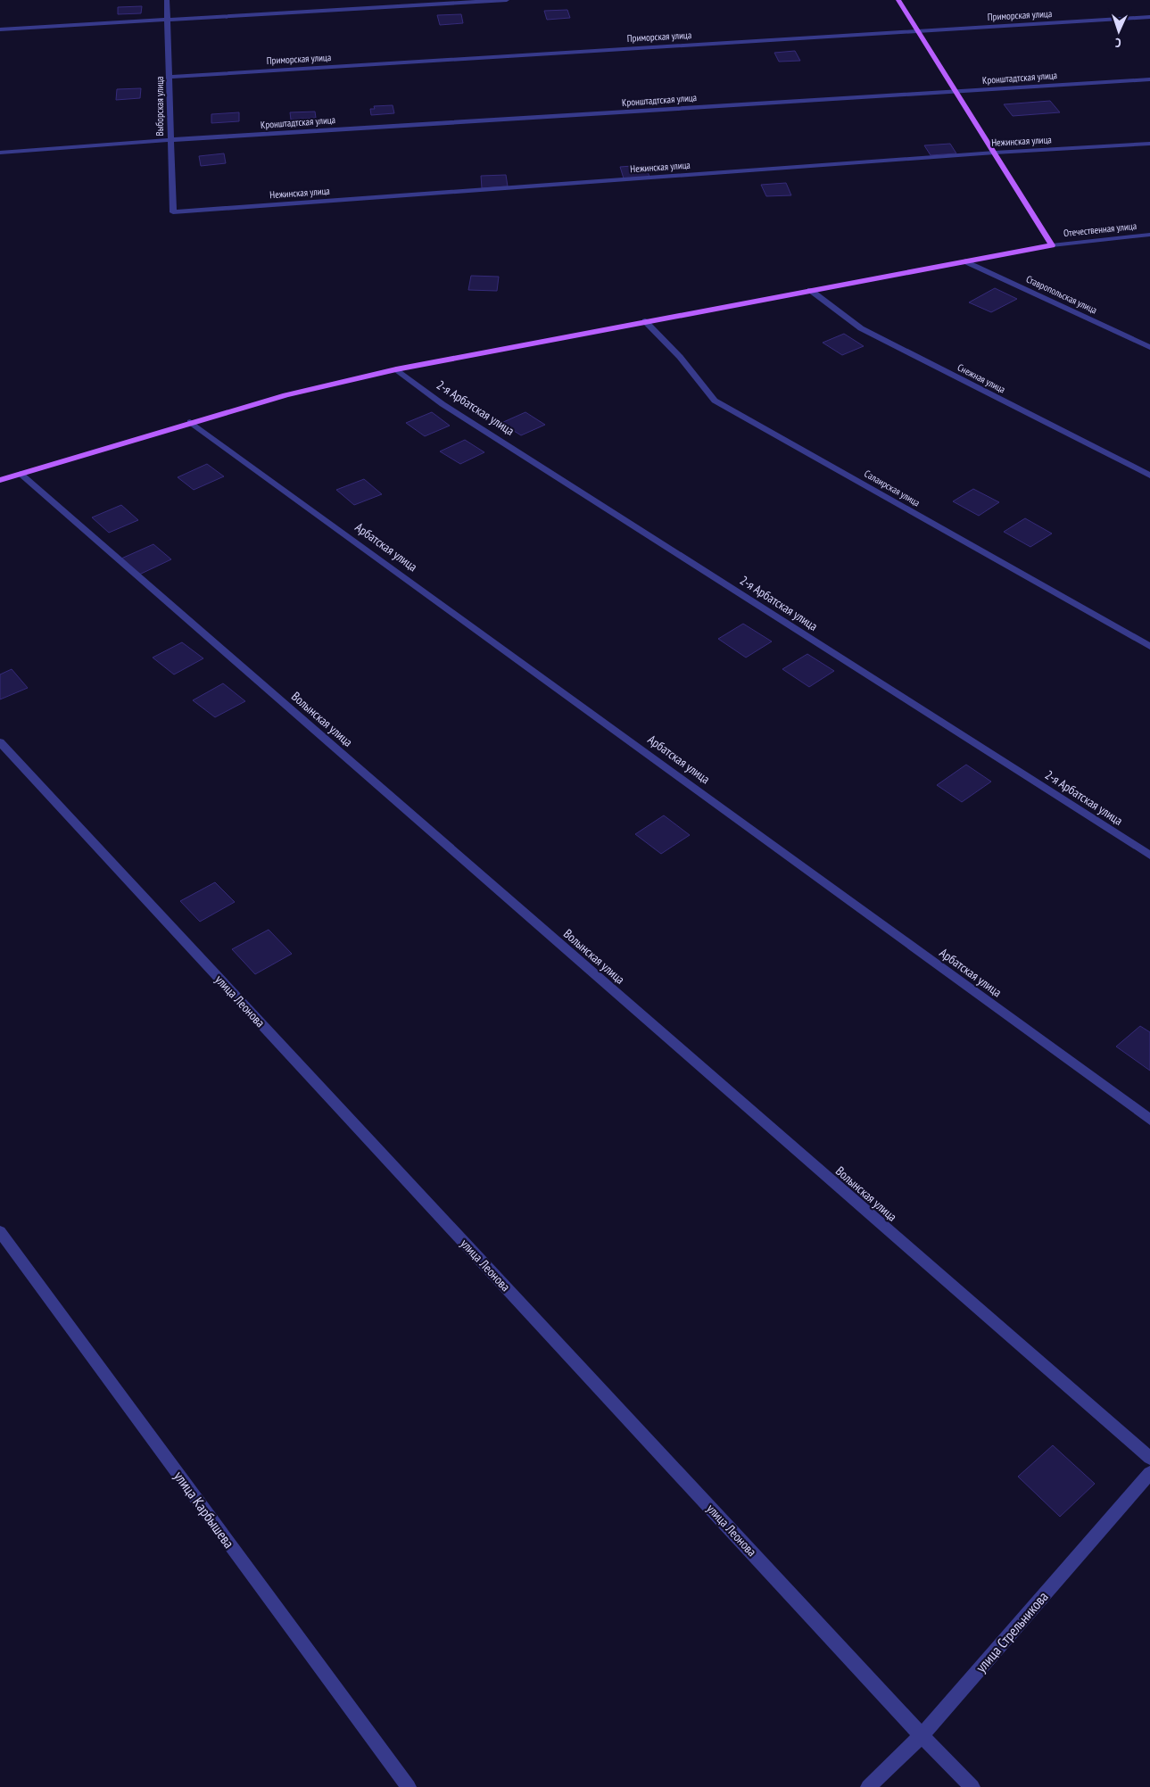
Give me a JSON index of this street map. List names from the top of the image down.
{
  "streets": {
    "street": [
      "Приморская улица",
      "Кронштадтская улица",
      "Выборская улица",
      "Нежинская улица",
      "Отечественная улица",
      "Ставропольская улица",
      "Снежная улица",
      "2-я Арбатская улица",
      "Салаирская улица",
      "Арбатская улица",
      "Волынская улица",
      "улица Леонова",
      "улица Карбышева",
      "улица Стрельникова"
    ]
  },
  "crossings": [
    ["Приморская улица", "Выборская улица"],
    ["Кронштадтская улица", "Выборская улица"],
    ["Выборская улица", "Нежинская улица"],
    ["улица Леонова", "улица Стрельникова"]
  ],
  "north": "bottom"
}
